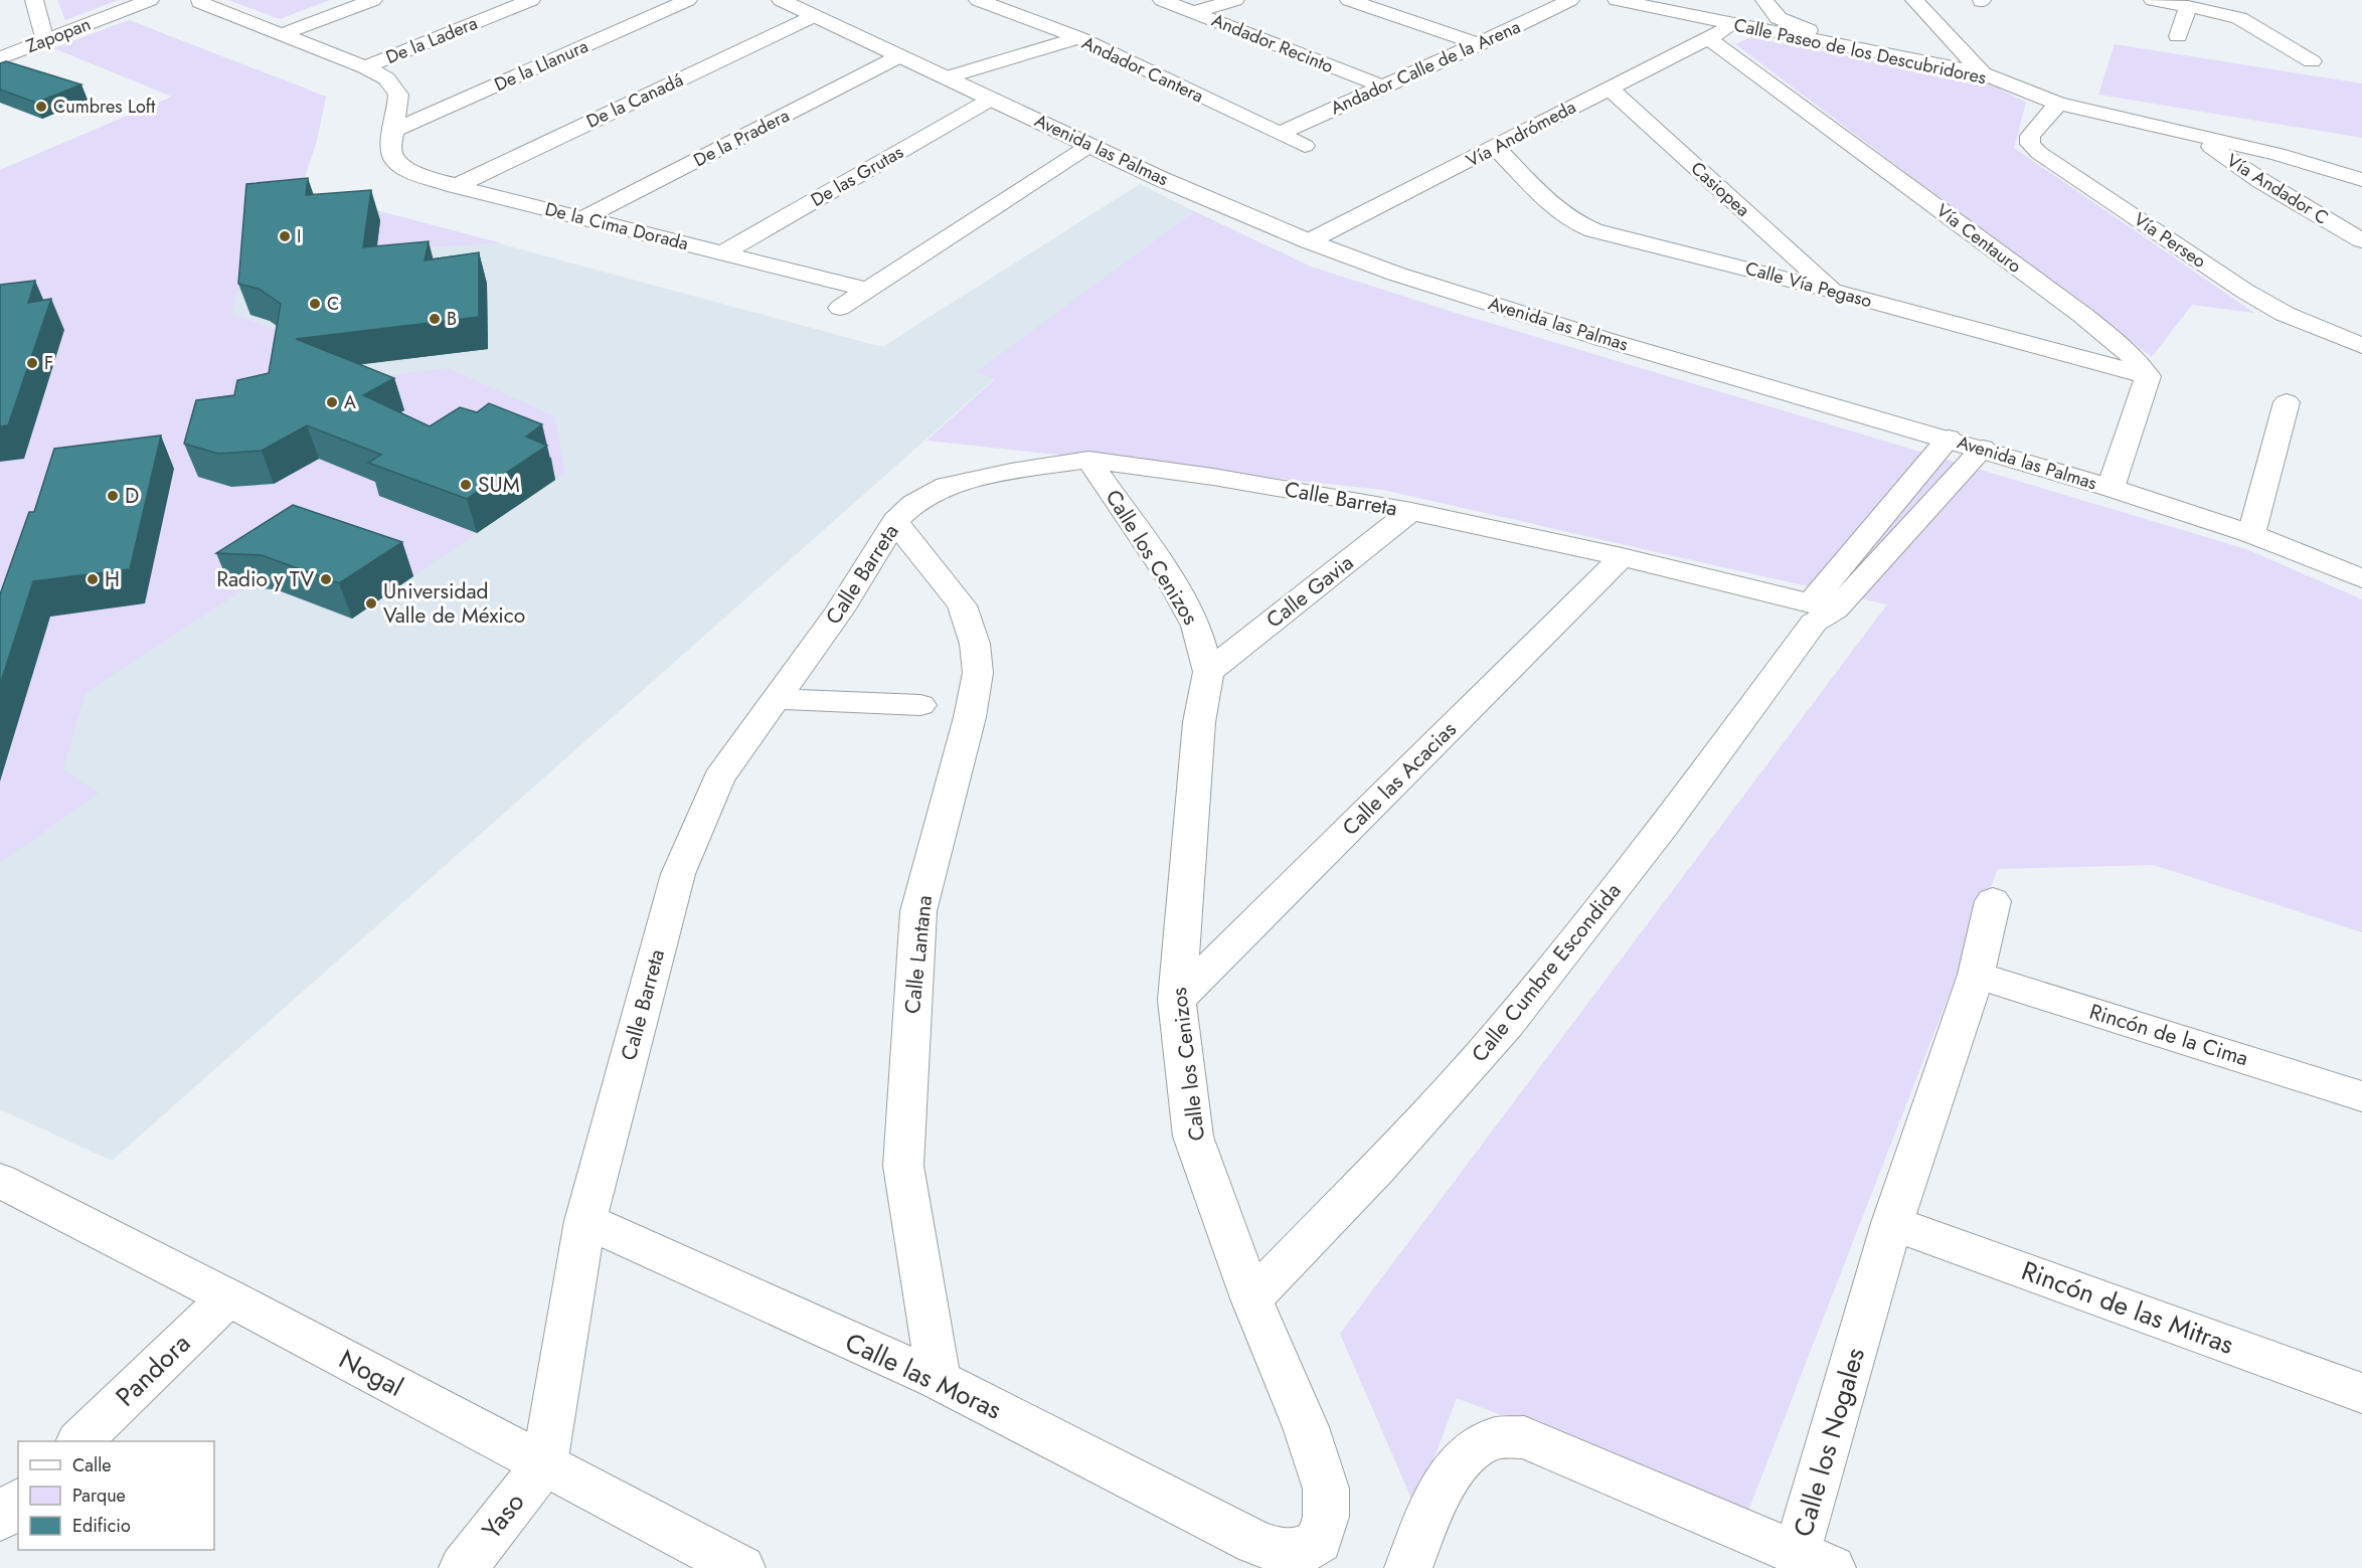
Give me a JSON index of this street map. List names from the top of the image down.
{
  "streets": {
    "street": [
      "Zapopan",
      "De la Ladera",
      "Andador Recinto",
      "Calle Paseo de los Descubridores",
      "De la Llanura",
      "Andador Calle de la Arena",
      "Andador Cantera",
      "De la Canadá",
      "Vía Andrómeda",
      "De la Pradera",
      "Avenida las Palmas",
      "De las Grutas",
      "Casiopea",
      "Vía Andador C",
      "De la Cima Dorada",
      "Vía Centauro",
      "Vía Perseo",
      "Calle Vía Pegaso",
      "Calle Barreta",
      "Calle los Cenizos",
      "Calle Gavia",
      "Calle las Acacias",
      "Calle Lantana",
      "Calle Cumbre Escondida",
      "Rincón de la Cima",
      "Rincón de las Mitras",
      "Pandora",
      "Nogal",
      "Calle las Moras",
      "Calle los Nogales",
      "Yaso"
    ]
  },
  "crossings": [
    ["De la Ladera", "De la Cima Dorada"],
    ["Andador Recinto", "Andador Calle de la Arena"],
    ["Calle Paseo de los Descubridores", "Vía Andrómeda"],
    ["Calle Paseo de los Descubridores", "Vía Andador C"],
    ["Calle Paseo de los Descubridores", "Vía Perseo"],
    ["De la Llanura", "De la Cima Dorada"],
    ["Andador Calle de la Arena", "Andador Cantera"],
    ["De la Canadá", "Avenida las Palmas"],
    ["De la Canadá", "De la Cima Dorada"],
    ["Vía Andrómeda", "Avenida las Palmas"],
    ["Vía Andrómeda", "Casiopea"],
    ["Vía Andrómeda", "Vía Centauro"],
    ["Vía Andrómeda", "Calle Vía Pegaso"],
    ["De la Pradera", "Avenida las Palmas"],
    ["De la Pradera", "De la Cima Dorada"],
    ["Avenida las Palmas", "De las Grutas"],
    ["Avenida las Palmas", "Calle Cumbre Escondida"],
    ["De las Grutas", "De la Cima Dorada"],
    ["Casiopea", "Calle Vía Pegaso"],
    ["Vía Centauro", "Calle Vía Pegaso"],
    ["Calle Barreta", "Calle los Cenizos"],
    ["Calle Barreta", "Calle Gavia"],
    ["Calle Barreta", "Calle las Acacias"],
    ["Calle Barreta", "Calle Lantana"],
    ["Calle Barreta", "Calle Cumbre Escondida"],
    ["Calle Barreta", "Nogal"],
    ["Calle Barreta", "Calle las Moras"],
    ["Calle Barreta", "Yaso"],
    ["Calle los Cenizos", "Calle Gavia"],
    ["Calle los Cenizos", "Calle las Acacias"],
    ["Calle los Cenizos", "Calle Cumbre Escondida"],
    ["Calle los Cenizos", "Calle las Moras"],
    ["Calle Lantana", "Calle las Moras"],
    ["Rincón de la Cima", "Calle los Nogales"],
    ["Rincón de las Mitras", "Calle los Nogales"],
    ["Pandora", "Nogal"],
    ["Nogal", "Yaso"]
  ],
  "places": [
    "Cumbres Loft",
    "I",
    "C",
    "B",
    "F",
    "A",
    "SUM",
    "D",
    "H",
    "Radio y TV",
    "Universidad Valle de México"
  ],
  "legend": ["Calle", "Parque", "Edificio"]
}
